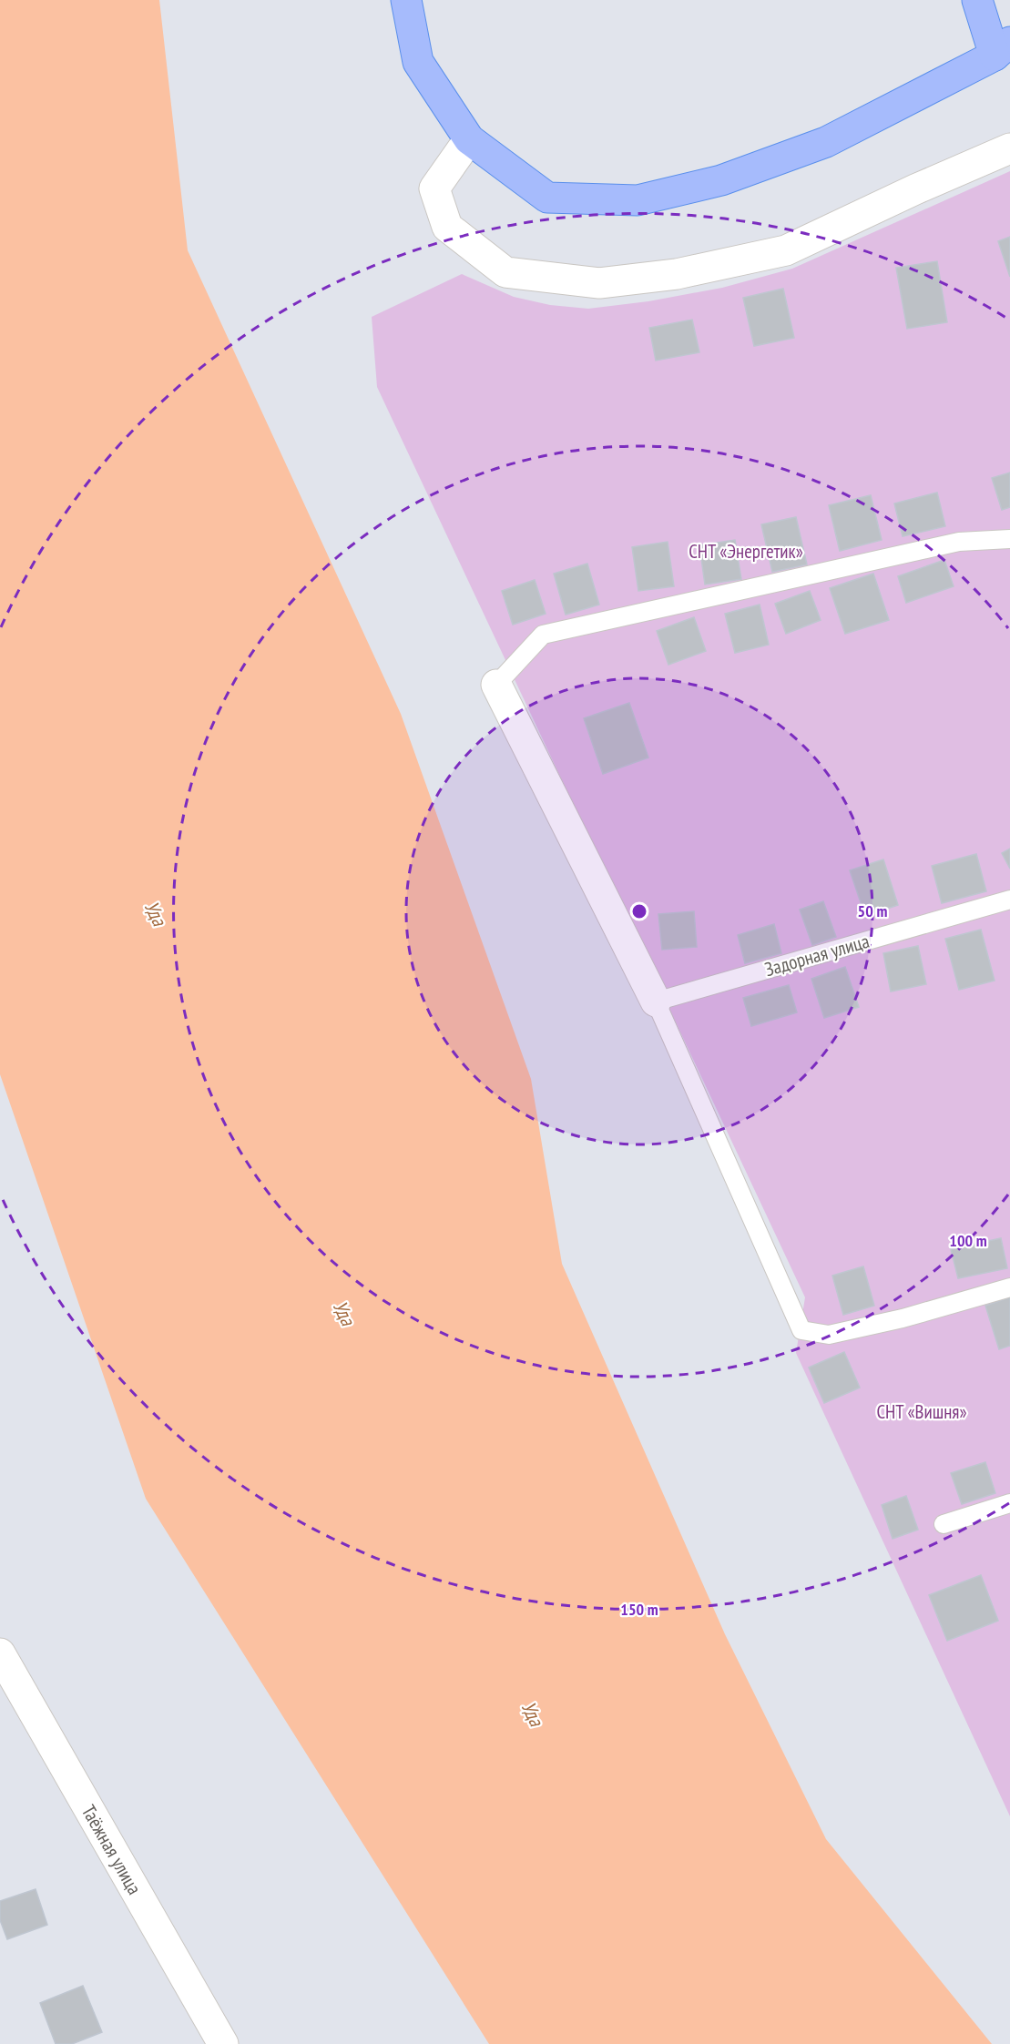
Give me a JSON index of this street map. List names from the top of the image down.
{
  "streets": {
    "street": ["Таёжная улица"],
    "lane": ["Задорная улица"]
  },
  "water": ["Уда"],
  "parks": ["СНТ «Энергетик»", "СНТ «Вишня»"],
  "rings": ["50 m", "100 m", "150 m"]
}
